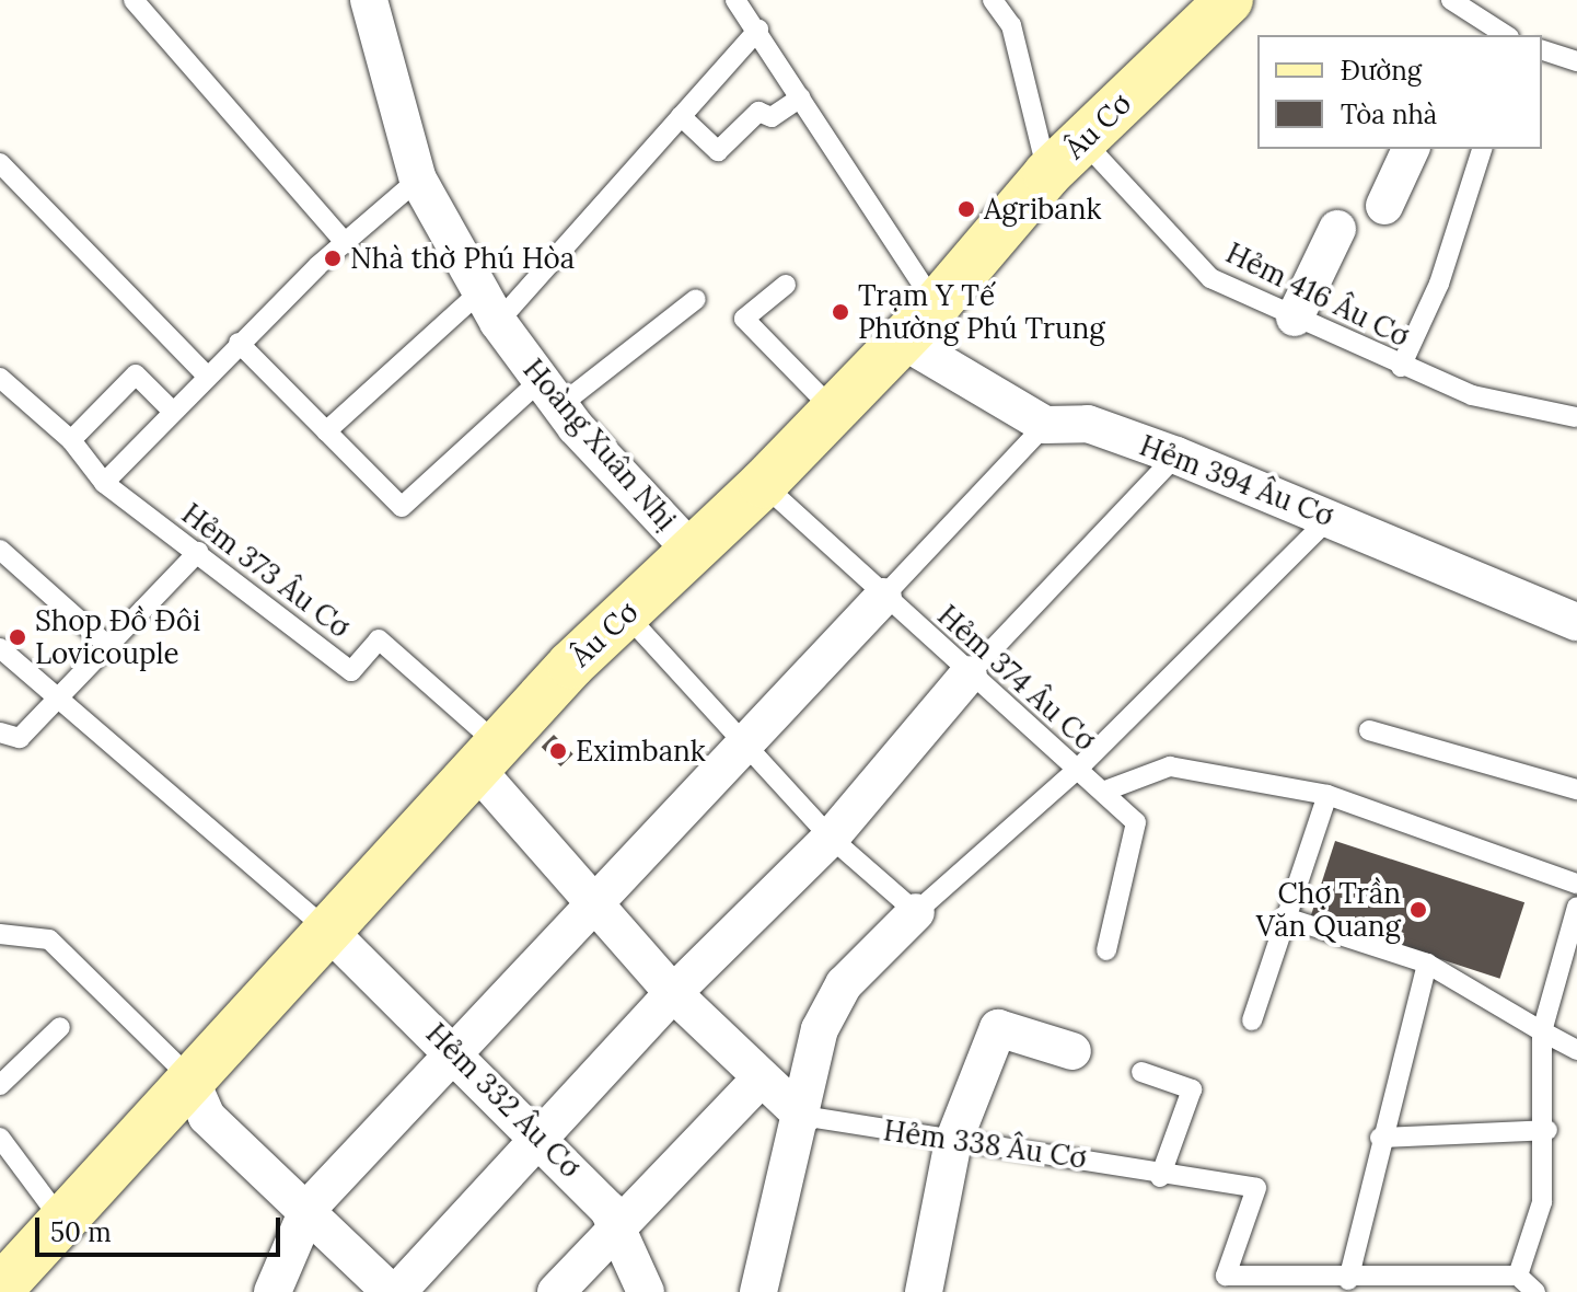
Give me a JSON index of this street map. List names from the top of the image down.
{
  "streets": {
    "main road": ["Âu Cơ"],
    "street": ["Hoàng Xuân Nhị", "Hẻm 394 Âu Cơ", "Hẻm 332 Âu Cơ"],
    "lane": [
      "Hẻm 416 Âu Cơ",
      "Hẻm 373 Âu Cơ",
      "Hẻm 374 Âu Cơ",
      "Hẻm 338 Âu Cơ"
    ]
  },
  "crossings": [
    ["Âu Cơ", "Hẻm 416 Âu Cơ"],
    ["Âu Cơ", "Hoàng Xuân Nhị"],
    ["Âu Cơ", "Hẻm 373 Âu Cơ"],
    ["Âu Cơ", "Hẻm 374 Âu Cơ"],
    ["Âu Cơ", "Hẻm 332 Âu Cơ"]
  ],
  "places": [
    "Agribank",
    "Nhà thờ Phú Hòa",
    "Trạm Y Tế Phường Phú Trung",
    "Shop Đồ Đôi Lovicouple",
    "Eximbank",
    "Chợ Trần Văn Quang"
  ],
  "legend": ["Đường", "Tòa nhà"],
  "scale_bar": "50 m"
}
